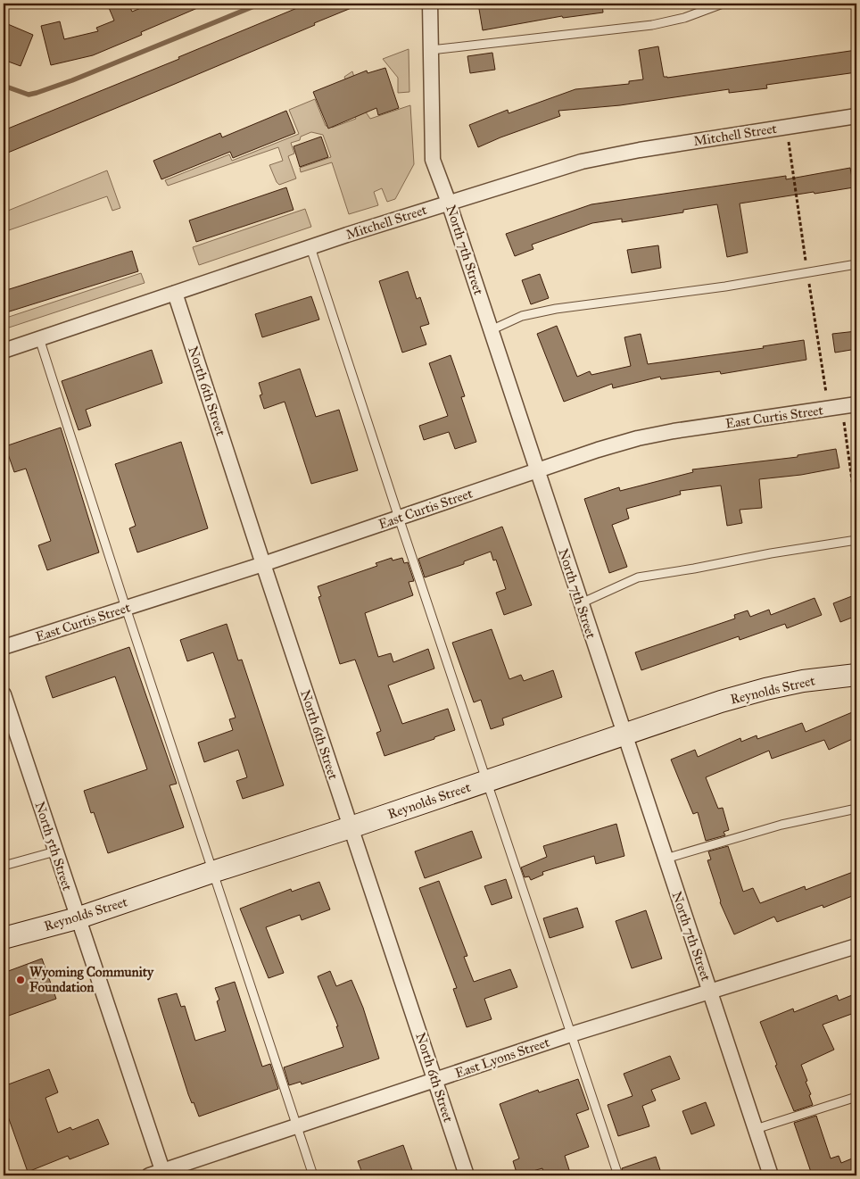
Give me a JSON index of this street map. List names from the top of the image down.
{
  "streets": {
    "main road": ["Reynolds Street"],
    "street": [
      "Mitchell Street",
      "North 7th Street",
      "North 6th Street",
      "East Curtis Street",
      "North 5th Street",
      "East Lyons Street"
    ]
  },
  "crossings": [
    ["Mitchell Street", "North 7th Street"],
    ["Mitchell Street", "North 6th Street"],
    ["North 7th Street", "East Curtis Street"],
    ["North 7th Street", "Reynolds Street"],
    ["North 7th Street", "East Lyons Street"],
    ["North 6th Street", "East Curtis Street"],
    ["North 6th Street", "Reynolds Street"],
    ["North 6th Street", "East Lyons Street"],
    ["Reynolds Street", "North 5th Street"],
    ["North 5th Street", "East Lyons Street"]
  ],
  "places": ["Wyoming Community Foundation"]
}
